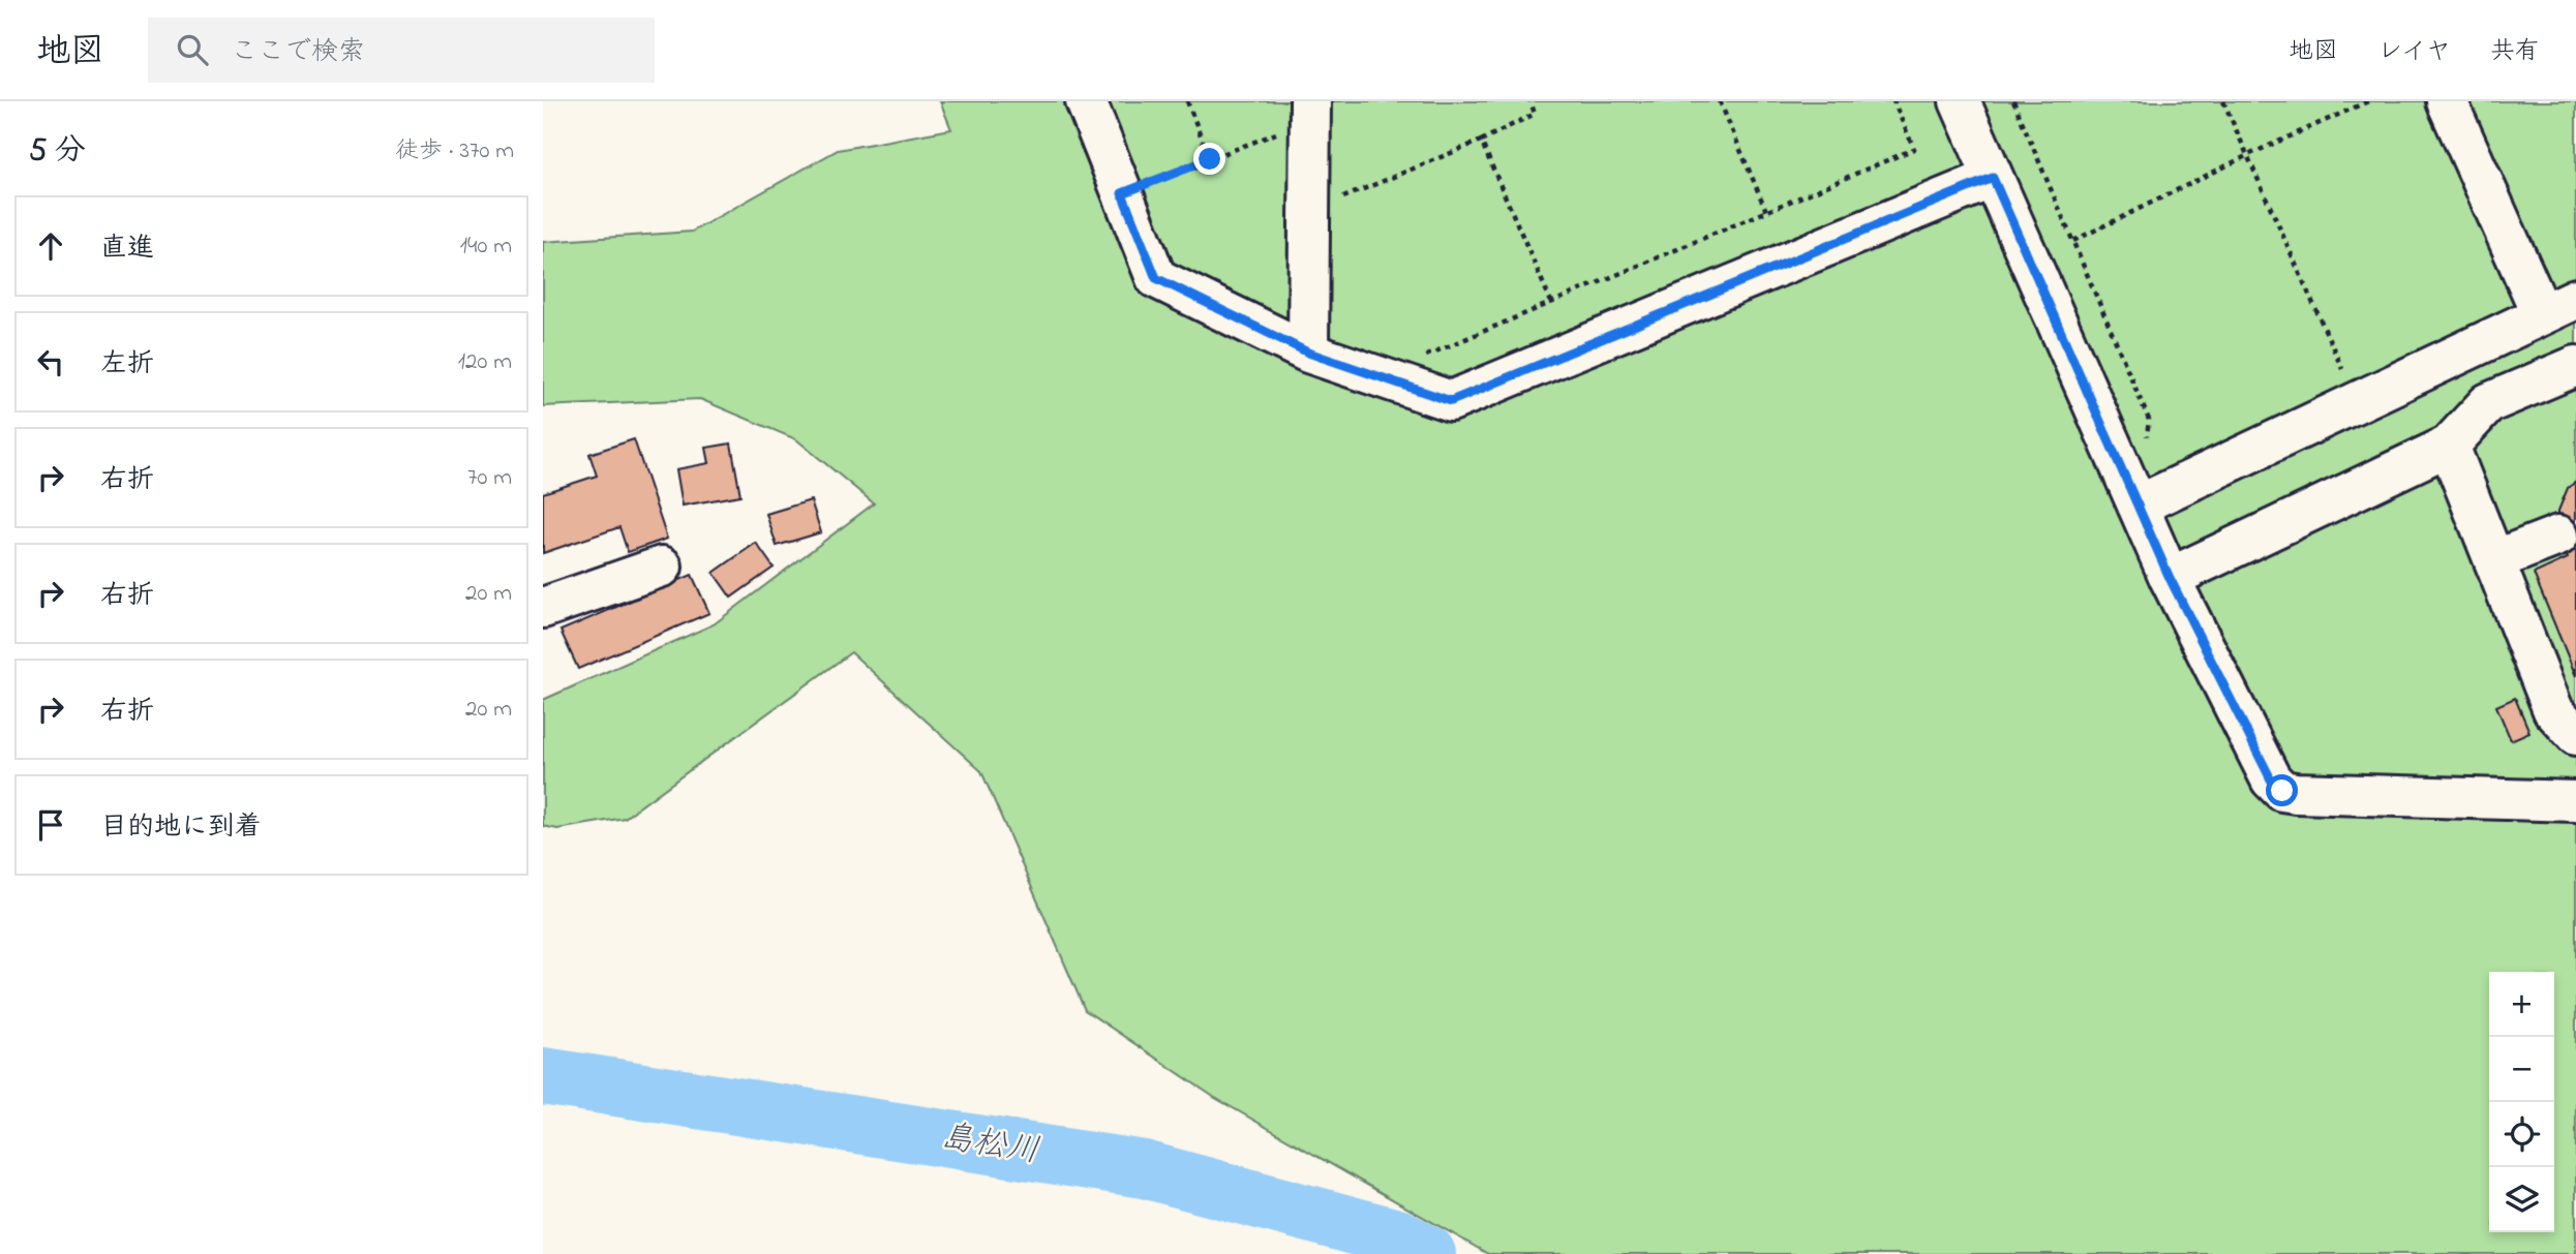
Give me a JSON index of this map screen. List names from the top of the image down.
{
  "water": ["島松川"],
  "page": {
    "header": "地図",
    "search": "ここで検索",
    "nav": ["地図", "レイヤ", "共有"],
    "heading": ["5 分", "徒歩 · 370 m"],
    "list": [
      ["直進", "140 m"],
      ["左折", "120 m"],
      ["右折", "70 m"],
      ["右折", "20 m"],
      ["右折", "20 m"],
      "目的地に到着"
    ],
    "map_buttons": ["+", "−"]
  }
}
